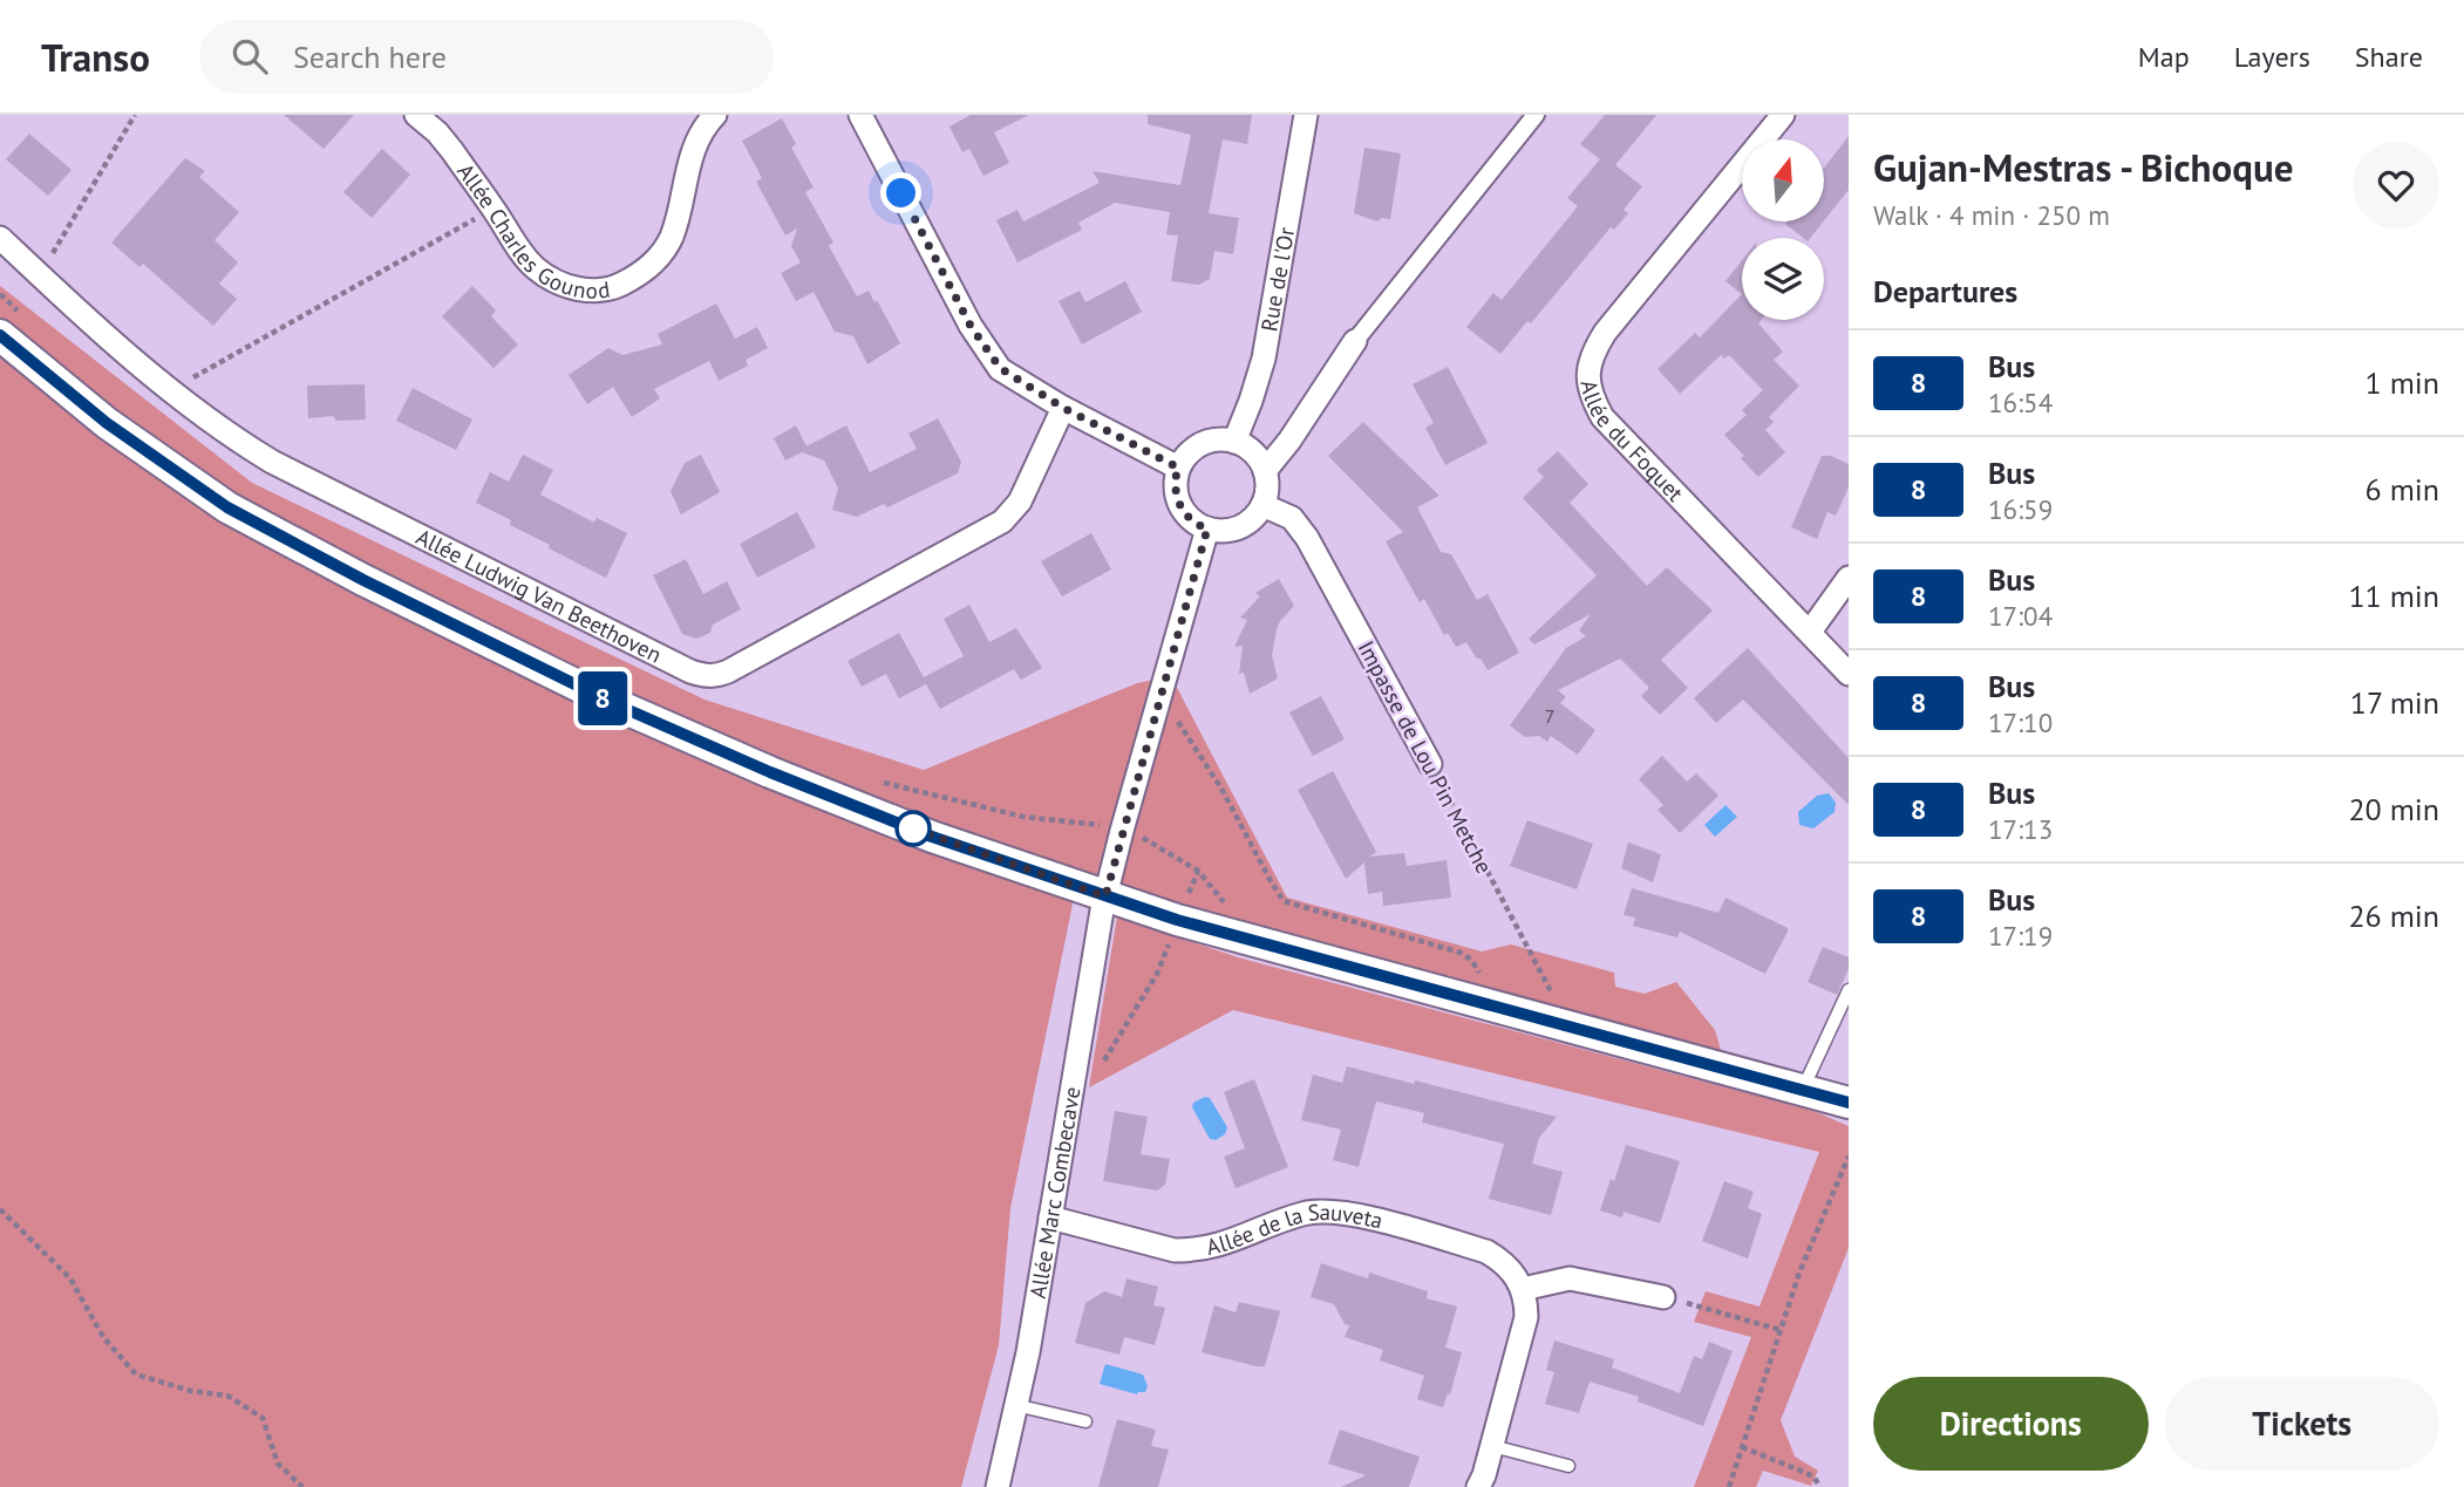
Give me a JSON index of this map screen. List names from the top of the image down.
{
  "streets": {
    "street": [
      "Allée Charles Gounod",
      "Rue de l'Or",
      "Allée du Foquet",
      "Allée Ludwig Van Beethoven",
      "Impasse de Lou Pin Metche",
      "Allée Marc Combecave",
      "Allée de la Sauveta"
    ]
  },
  "crossings": [
    ["Rue de l'Or", "Impasse de Lou Pin Metche"],
    ["Allée Marc Combecave", "Allée de la Sauveta"]
  ],
  "lines": ["bus line 8"],
  "house_numbers": ["7"],
  "north": "top",
  "page": {
    "header": "Transo",
    "search": "Search here",
    "nav": ["Map", "Layers", "Share"],
    "on_map": "8",
    "heading": [
      ["Gujan-Mestras - Bichoque", "Walk · 4 min · 250 m"],
      "Departures"
    ],
    "list": [
      {
        "mark": "8",
        "name": "Bus",
        "note": "16:54",
        "value": "1 min"
      },
      {
        "mark": "8",
        "name": "Bus",
        "note": "16:59",
        "value": "6 min"
      },
      {
        "mark": "8",
        "name": "Bus",
        "note": "17:04",
        "value": "11 min"
      },
      {
        "mark": "8",
        "name": "Bus",
        "note": "17:10",
        "value": "17 min"
      },
      {
        "mark": "8",
        "name": "Bus",
        "note": "17:13",
        "value": "20 min"
      },
      {
        "mark": "8",
        "name": "Bus",
        "note": "17:19",
        "value": "26 min"
      }
    ],
    "buttons": ["Directions", "Tickets"]
  }
}
